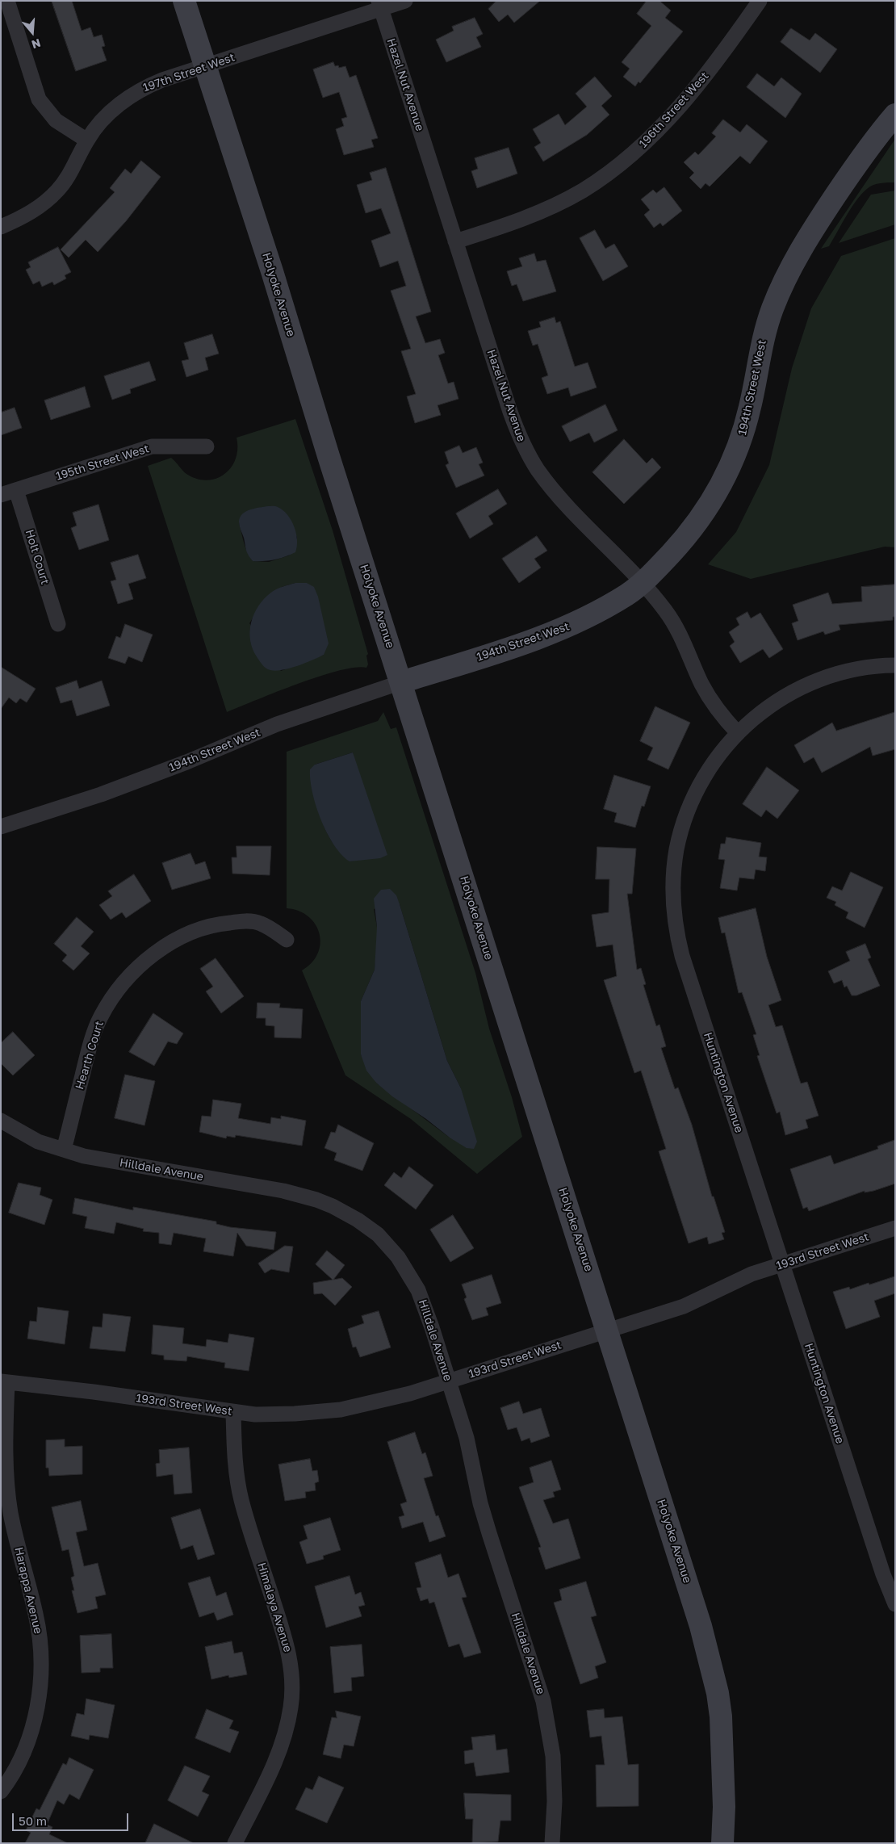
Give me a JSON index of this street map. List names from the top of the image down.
{
  "streets": {
    "street": [
      "197th Street West",
      "Hazel Nut Avenue",
      "196th Street West",
      "Holyoke Avenue",
      "194th Street West",
      "195th Street West",
      "Holt Court",
      "Hearth Court",
      "Huntington Avenue",
      "Hilldale Avenue",
      "193rd Street West",
      "Harappa Avenue",
      "Himalaya Avenue"
    ]
  },
  "crossings": [
    ["197th Street West", "Hazel Nut Avenue"],
    ["197th Street West", "Holyoke Avenue"],
    ["Hazel Nut Avenue", "196th Street West"],
    ["Hazel Nut Avenue", "194th Street West"],
    ["Hazel Nut Avenue", "Huntington Avenue"],
    ["Holyoke Avenue", "194th Street West"],
    ["Holyoke Avenue", "193rd Street West"],
    ["195th Street West", "Holt Court"],
    ["Hearth Court", "Hilldale Avenue"],
    ["Huntington Avenue", "193rd Street West"],
    ["Hilldale Avenue", "193rd Street West"],
    ["193rd Street West", "Harappa Avenue"],
    ["193rd Street West", "Himalaya Avenue"]
  ],
  "scale_bar": "50 m",
  "north": "bottom"
}
